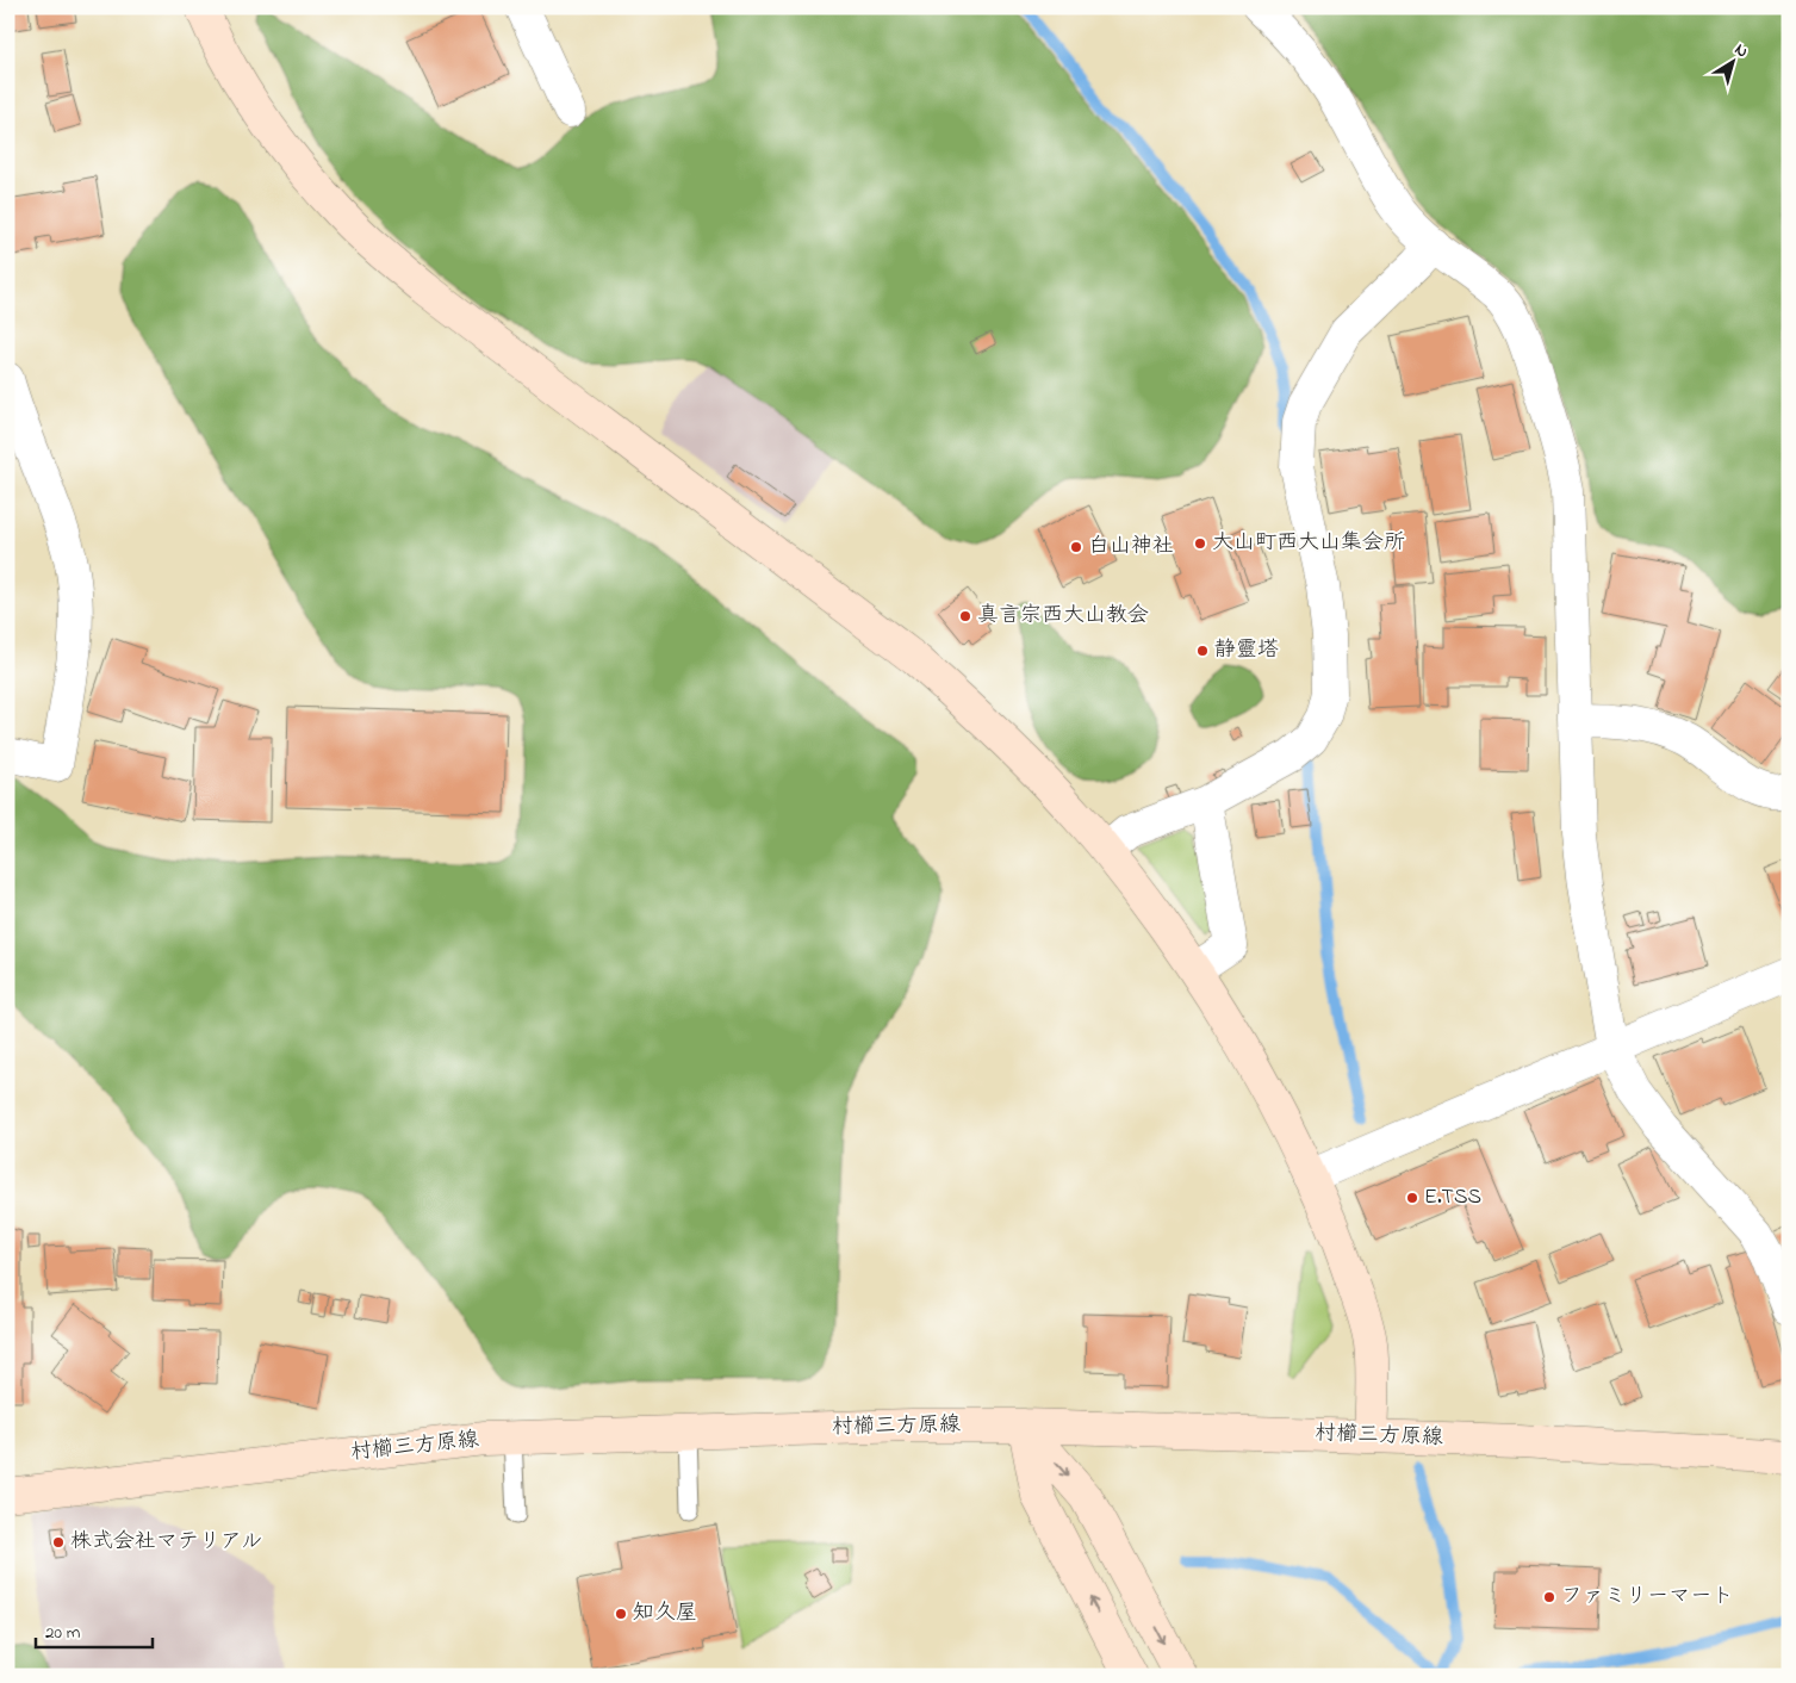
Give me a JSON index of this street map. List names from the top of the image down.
{
  "streets": {
    "street": ["村櫛三方原線"]
  },
  "places": [
    "大山町西大山集会所",
    "白山神社",
    "真言宗西大山教会",
    "静靈塔",
    "E.TSS",
    "株式会社マテリアル",
    "ファミリーマート",
    "知久屋"
  ],
  "scale_bar": "20 m",
  "north": "top right"
}
